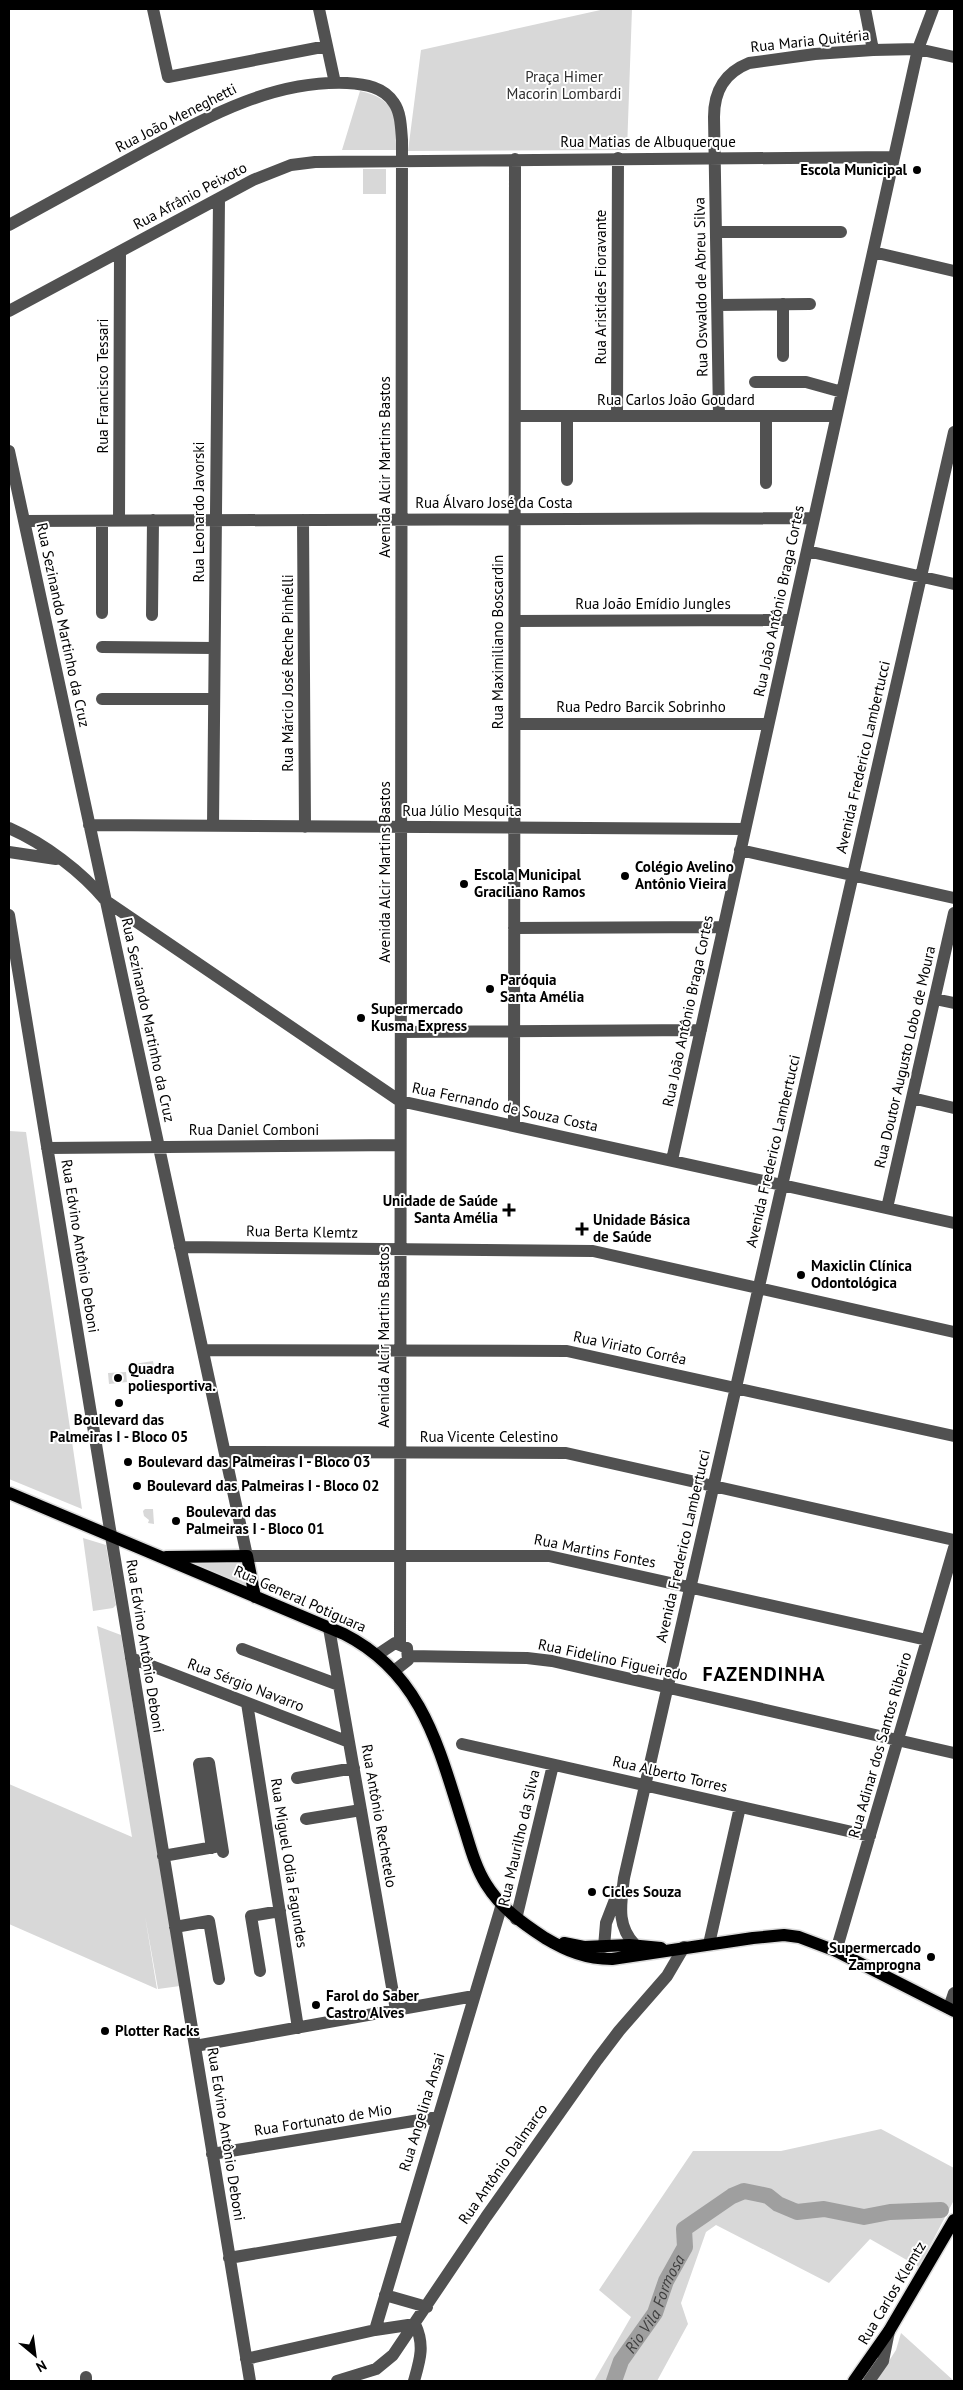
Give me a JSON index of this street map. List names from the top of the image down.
{
  "streets": {
    "main road": [
      "Rua Sezinando Martinho da Cruz",
      "Rua Martins Fontes",
      "Rua General Potiguara",
      "Rua Carlos Klemtz"
    ],
    "street": [
      "Rua Maria Quitéria",
      "Rua João Meneghetti",
      "Rua Matias de Albuquerque",
      "Rua Afrânio Peixoto",
      "Rua Aristides Fioravante",
      "Rua Oswaldo de Abreu Silva",
      "Rua Francisco Tessari",
      "Rua Carlos João Goudard",
      "Avenida Alcir Martins Bastos",
      "Rua Álvaro José da Costa",
      "Rua Leonardo Javorski",
      "Rua João Antônio Braga Cortes",
      "Rua João Emídio Jungles",
      "Rua Maximiliano Boscardin",
      "Rua Márcio José Reche Pinhélli",
      "Rua Pedro Barcik Sobrinho",
      "Avenida Frederico Lambertucci",
      "Rua Júlio Mesquita",
      "Rua Doutor Augusto Lobo de Moura",
      "Rua Fernando de Souza Costa",
      "Rua Daniel Comboni",
      "Rua Berta Klemtz",
      "Rua Edvino Antônio Deboni",
      "Rua Viriato Corrêa",
      "Rua Vicente Celestino",
      "Rua Fidelino Figueiredo",
      "Rua Sérgio Navarro",
      "Rua Adinar dos Santos Ribeiro",
      "Rua Alberto Torres",
      "Rua Antônio Rechetelo",
      "Rua Maurilho da Silva",
      "Rua Miguel Odia Fagundes",
      "Rua Angelina Ansai",
      "Rua Fortunato de Mio",
      "Rua Antônio Dalmarco"
    ]
  },
  "crossings": [
    ["Rua Maria Quitéria", "Rua Matias de Albuquerque"],
    ["Rua Maria Quitéria", "Rua Oswaldo de Abreu Silva"],
    ["Rua Maria Quitéria", "Rua João Antônio Braga Cortes"],
    ["Rua João Meneghetti", "Avenida Alcir Martins Bastos"],
    ["Rua Matias de Albuquerque", "Rua Afrânio Peixoto"],
    ["Rua Matias de Albuquerque", "Rua Aristides Fioravante"],
    ["Rua Matias de Albuquerque", "Rua Oswaldo de Abreu Silva"],
    ["Rua Matias de Albuquerque", "Avenida Alcir Martins Bastos"],
    ["Rua Matias de Albuquerque", "Rua João Antônio Braga Cortes"],
    ["Rua Matias de Albuquerque", "Rua Maximiliano Boscardin"],
    ["Rua Afrânio Peixoto", "Rua Francisco Tessari"],
    ["Rua Afrânio Peixoto", "Avenida Alcir Martins Bastos"],
    ["Rua Afrânio Peixoto", "Rua Leonardo Javorski"],
    ["Rua Aristides Fioravante", "Rua Carlos João Goudard"],
    ["Rua Oswaldo de Abreu Silva", "Rua Carlos João Goudard"],
    ["Rua Francisco Tessari", "Rua Álvaro José da Costa"],
    ["Rua Carlos João Goudard", "Rua João Antônio Braga Cortes"],
    ["Rua Carlos João Goudard", "Rua Maximiliano Boscardin"],
    ["Avenida Alcir Martins Bastos", "Rua Álvaro José da Costa"],
    ["Avenida Alcir Martins Bastos", "Rua Júlio Mesquita"],
    ["Avenida Alcir Martins Bastos", "Rua Fernando de Souza Costa"],
    ["Avenida Alcir Martins Bastos", "Rua Daniel Comboni"],
    ["Avenida Alcir Martins Bastos", "Rua Berta Klemtz"],
    ["Avenida Alcir Martins Bastos", "Rua Viriato Corrêa"],
    ["Avenida Alcir Martins Bastos", "Rua Vicente Celestino"],
    ["Avenida Alcir Martins Bastos", "Rua Martins Fontes"],
    ["Rua Álvaro José da Costa", "Rua Leonardo Javorski"],
    ["Rua Álvaro José da Costa", "Rua João Antônio Braga Cortes"],
    ["Rua Álvaro José da Costa", "Rua Sezinando Martinho da Cruz"],
    ["Rua Álvaro José da Costa", "Rua Maximiliano Boscardin"],
    ["Rua Álvaro José da Costa", "Rua Márcio José Reche Pinhélli"],
    ["Rua Leonardo Javorski", "Rua Júlio Mesquita"],
    ["Rua João Antônio Braga Cortes", "Rua João Emídio Jungles"],
    ["Rua João Antônio Braga Cortes", "Rua Pedro Barcik Sobrinho"],
    ["Rua João Antônio Braga Cortes", "Rua Júlio Mesquita"],
    ["Rua João Antônio Braga Cortes", "Rua Fernando de Souza Costa"],
    ["Rua João Emídio Jungles", "Rua Maximiliano Boscardin"],
    ["Rua Sezinando Martinho da Cruz", "Rua Júlio Mesquita"],
    ["Rua Sezinando Martinho da Cruz", "Rua Fernando de Souza Costa"],
    ["Rua Sezinando Martinho da Cruz", "Rua Daniel Comboni"],
    ["Rua Sezinando Martinho da Cruz", "Rua Berta Klemtz"],
    ["Rua Sezinando Martinho da Cruz", "Rua Viriato Corrêa"],
    ["Rua Sezinando Martinho da Cruz", "Rua Vicente Celestino"],
    ["Rua Sezinando Martinho da Cruz", "Rua Martins Fontes"],
    ["Rua Sezinando Martinho da Cruz", "Rua General Potiguara"],
    ["Rua Maximiliano Boscardin", "Rua Pedro Barcik Sobrinho"],
    ["Rua Maximiliano Boscardin", "Rua Júlio Mesquita"],
    ["Rua Maximiliano Boscardin", "Rua Fernando de Souza Costa"],
    ["Rua Márcio José Reche Pinhélli", "Rua Júlio Mesquita"],
    ["Avenida Frederico Lambertucci", "Rua Fernando de Souza Costa"],
    ["Avenida Frederico Lambertucci", "Rua Berta Klemtz"],
    ["Avenida Frederico Lambertucci", "Rua Viriato Corrêa"],
    ["Avenida Frederico Lambertucci", "Rua Vicente Celestino"],
    ["Avenida Frederico Lambertucci", "Rua Martins Fontes"],
    ["Avenida Frederico Lambertucci", "Rua General Potiguara"],
    ["Avenida Frederico Lambertucci", "Rua Fidelino Figueiredo"],
    ["Avenida Frederico Lambertucci", "Rua Alberto Torres"],
    ["Rua Doutor Augusto Lobo de Moura", "Rua Fernando de Souza Costa"],
    ["Rua Daniel Comboni", "Rua Edvino Antônio Deboni"],
    ["Rua Edvino Antônio Deboni", "Rua General Potiguara"],
    ["Rua Edvino Antônio Deboni", "Rua Sérgio Navarro"],
    ["Rua Edvino Antônio Deboni", "Rua Fortunato de Mio"],
    ["Rua Martins Fontes", "Rua General Potiguara"],
    ["Rua Martins Fontes", "Rua Adinar dos Santos Ribeiro"],
    ["Rua General Potiguara", "Rua Adinar dos Santos Ribeiro"],
    ["Rua General Potiguara", "Rua Antônio Rechetelo"],
    ["Rua General Potiguara", "Rua Maurilho da Silva"],
    ["Rua General Potiguara", "Rua Angelina Ansai"],
    ["Rua General Potiguara", "Rua Antônio Dalmarco"],
    ["Rua Fidelino Figueiredo", "Rua Adinar dos Santos Ribeiro"],
    ["Rua Sérgio Navarro", "Rua Antônio Rechetelo"],
    ["Rua Sérgio Navarro", "Rua Miguel Odia Fagundes"],
    ["Rua Adinar dos Santos Ribeiro", "Rua Alberto Torres"],
    ["Rua Alberto Torres", "Rua Maurilho da Silva"],
    ["Rua Angelina Ansai", "Rua Fortunato de Mio"]
  ],
  "districts": ["FAZENDINHA"],
  "water": ["Rio Vila Formosa"],
  "parks": ["Praça Himer Macorin Lombardi"],
  "places": {
    "other": [
      "Escola Municipal",
      "Colégio Avelino Antônio Vieira",
      "Escola Municipal Graciliano Ramos",
      "Paróquia Santa Amélia",
      "Supermercado Kusma Express",
      "Maxiclin Clínica Odontológica",
      "Quadra poliesportiva.",
      "Boulevard das Palmeiras I - Bloco 05",
      "Boulevard das Palmeiras I - Bloco 03",
      "Boulevard das Palmeiras I - Bloco 02",
      "Boulevard das Palmeiras I - Bloco 01",
      "Cicles Souza",
      "Supermercado Zamprogna",
      "Farol do Saber Castro Alves",
      "Plotter Racks"
    ],
    "health": ["Unidade de Saúde Santa Amélia", "Unidade Básica de Saúde"]
  },
  "north": "bottom right"
}
